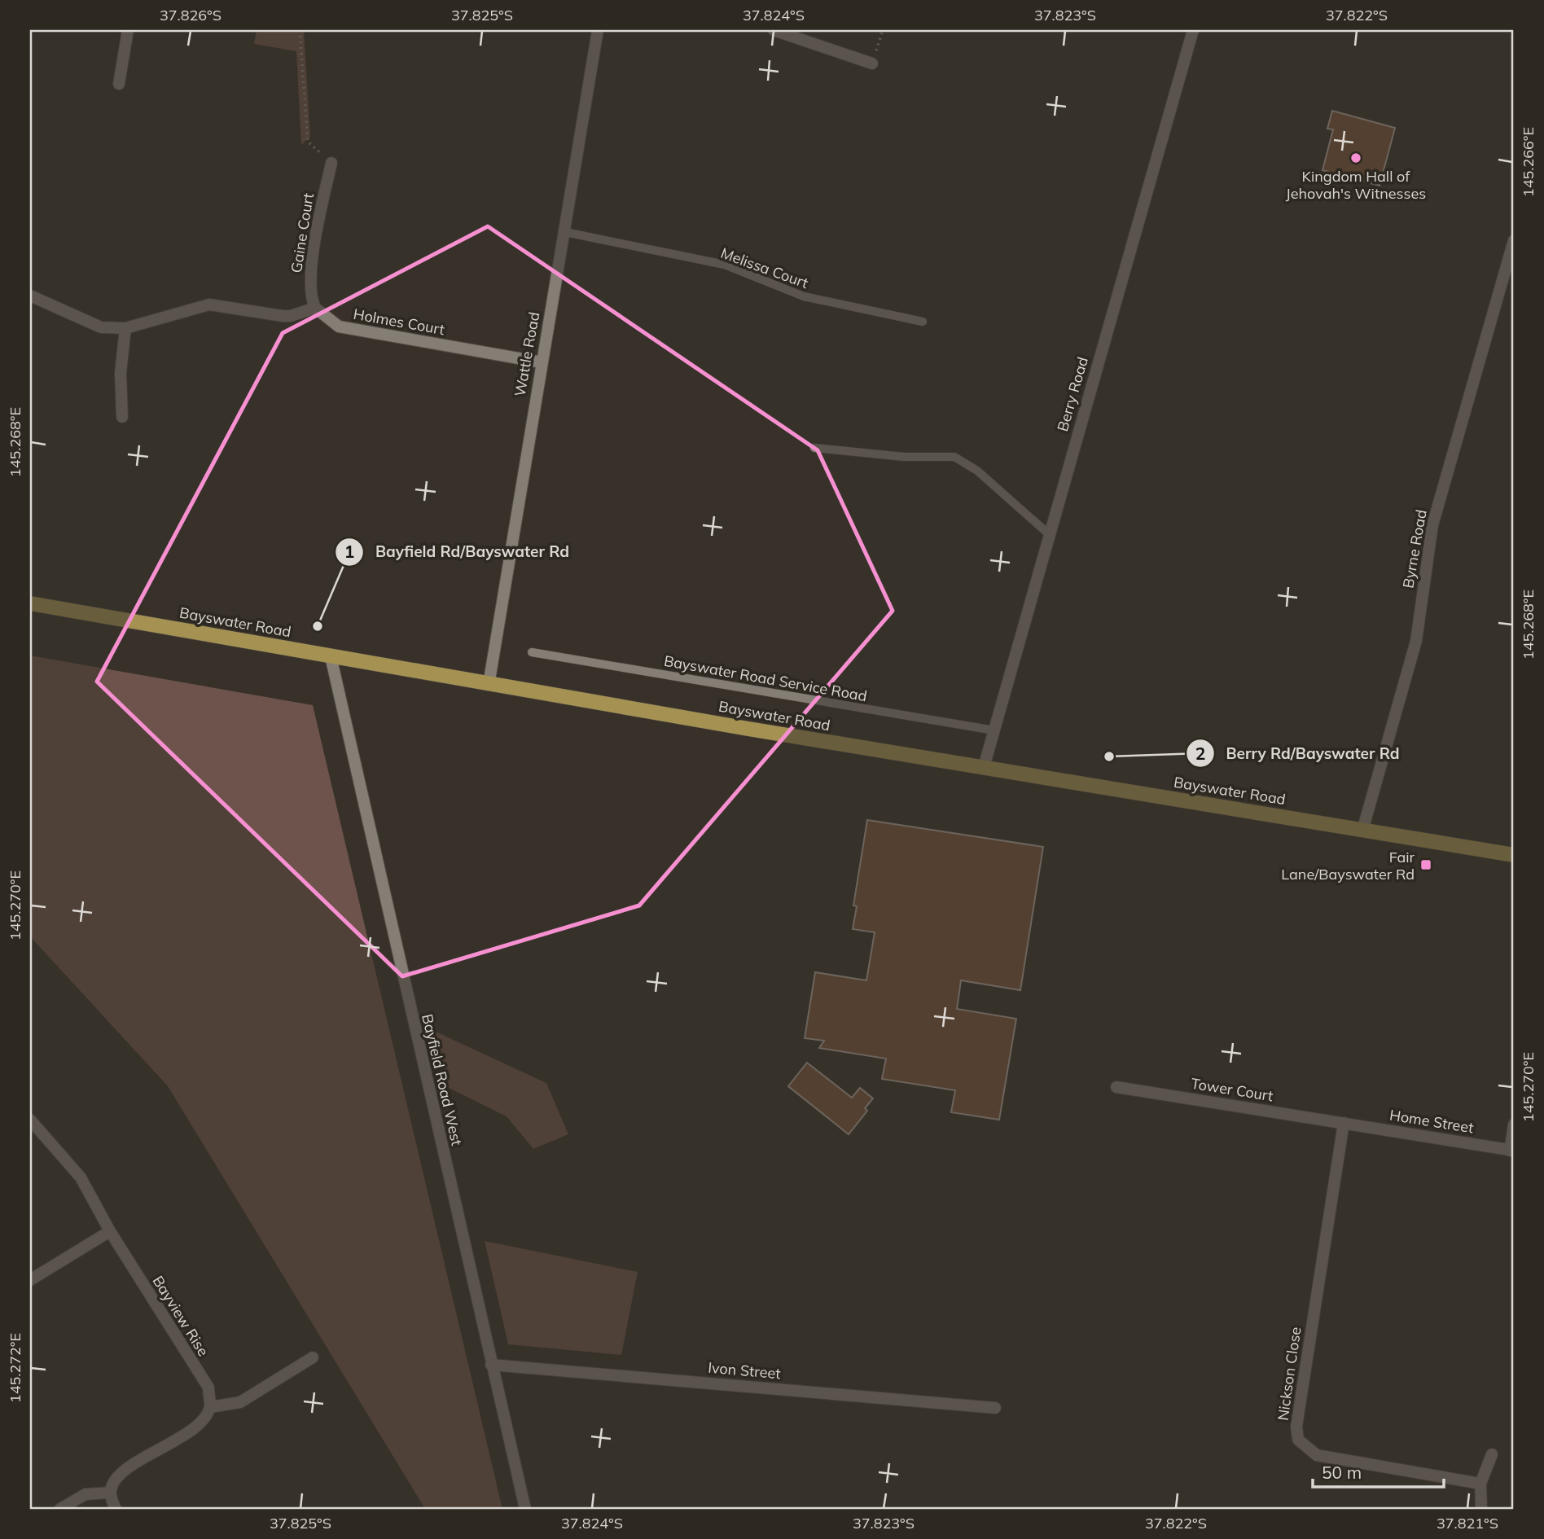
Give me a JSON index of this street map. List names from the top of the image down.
{
  "streets": {
    "main road": ["Bayswater Road"],
    "street": [
      "Gaine Court",
      "Holmes Court",
      "Wattle Road",
      "Berry Road",
      "Byrne Road",
      "Bayfield Road West",
      "Tower Court",
      "Home Street",
      "Bayview Rise",
      "Ivon Street",
      "Nickson Close"
    ],
    "lane": ["Melissa Court", "Bayswater Road Service Road"]
  },
  "crossings": [
    ["Gaine Court", "Holmes Court"],
    ["Melissa Court", "Wattle Road"],
    ["Holmes Court", "Wattle Road"],
    ["Wattle Road", "Bayswater Road"],
    ["Berry Road", "Bayswater Road"],
    ["Berry Road", "Bayswater Road Service Road"],
    ["Byrne Road", "Bayswater Road"],
    ["Bayswater Road", "Bayfield Road West"],
    ["Bayfield Road West", "Ivon Street"],
    ["Tower Court", "Home Street"],
    ["Tower Court", "Nickson Close"],
    ["Home Street", "Nickson Close"]
  ],
  "places": {
    "other": ["Kingdom Hall of Jehovah's Witnesses", "Bayfield Rd/Bayswater Rd", "Berry Rd/Bayswater Rd"],
    "transit": ["Fair Lane/Bayswater Rd"]
  },
  "scale_bar": "50 m",
  "coordinates": [
    "37.826°S",
    "37.825°S",
    "37.824°S",
    "37.823°S",
    "37.822°S",
    "145.266°E",
    "145.268°E",
    "145.270°E",
    "145.272°E",
    "37.821°S"
  ]
}
